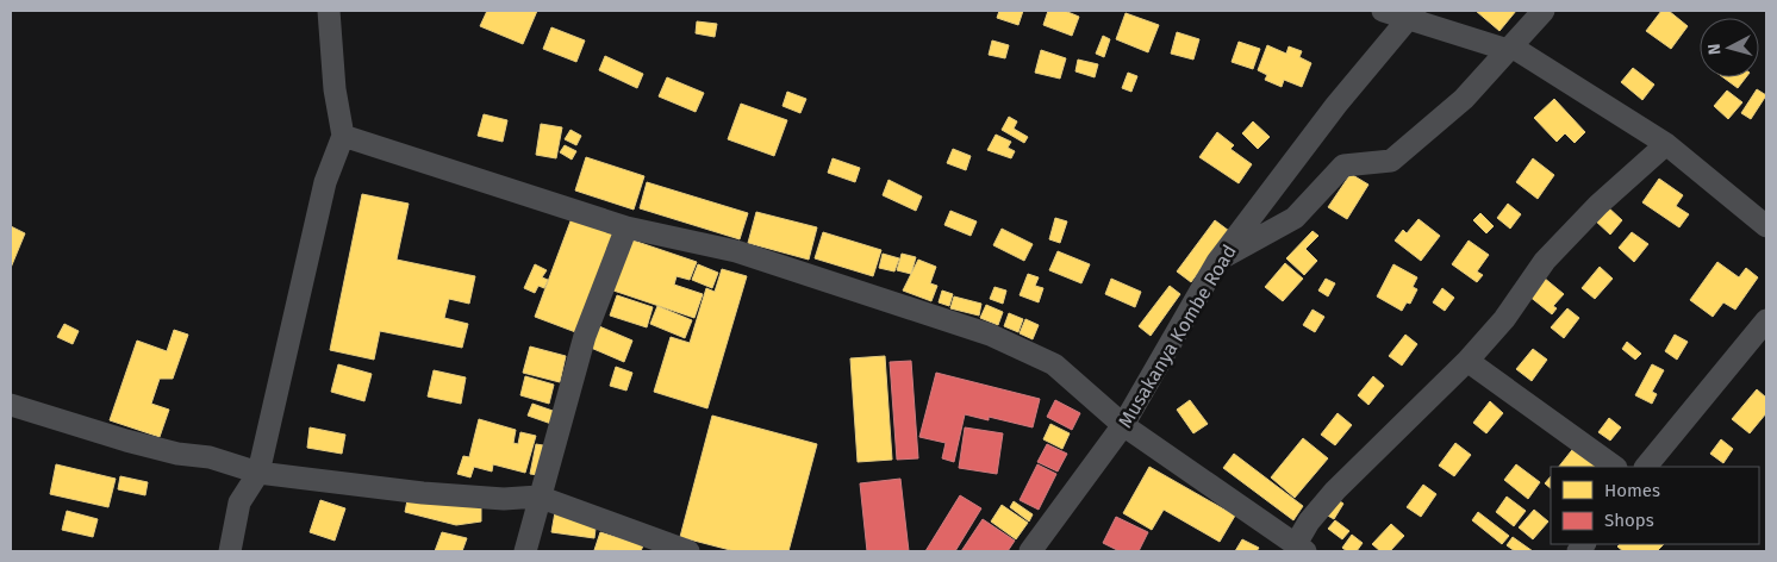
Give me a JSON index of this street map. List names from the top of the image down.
{
  "streets": {
    "street": ["Musakanya Kombe Road"]
  },
  "legend": ["Homes", "Shops"],
  "north": "left"
}
